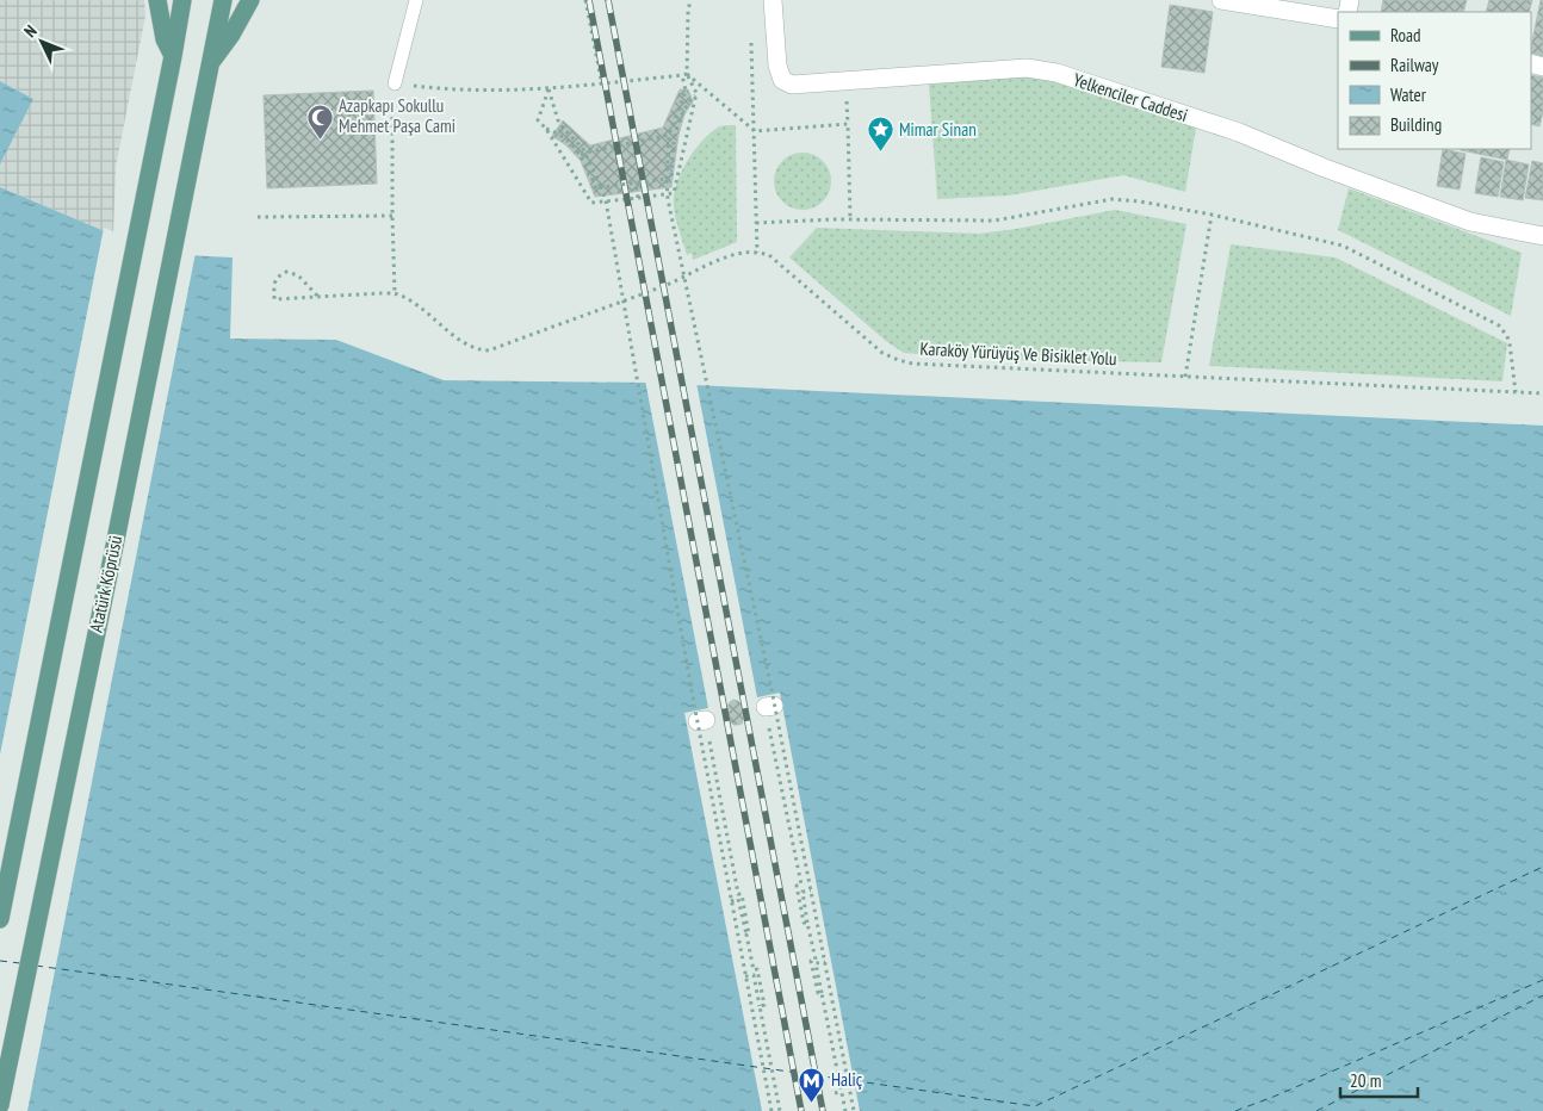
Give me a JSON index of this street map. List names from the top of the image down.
{
  "streets": {
    "main road": ["Atatürk Köprüsü"],
    "street": ["Yelkenciler Caddesi"],
    "path": ["Karaköy Yürüyüş Ve Bisiklet Yolu"]
  },
  "places": {
    "mosque": ["Azapkapı Sokullu Mehmet Paşa Cami"],
    "place": ["Mimar Sinan"],
    "metro station": ["Haliç"]
  },
  "legend": [
    "Road",
    "Railway",
    "Water",
    "Building"
  ],
  "scale_bar": "20 m",
  "north": "top left"
}
